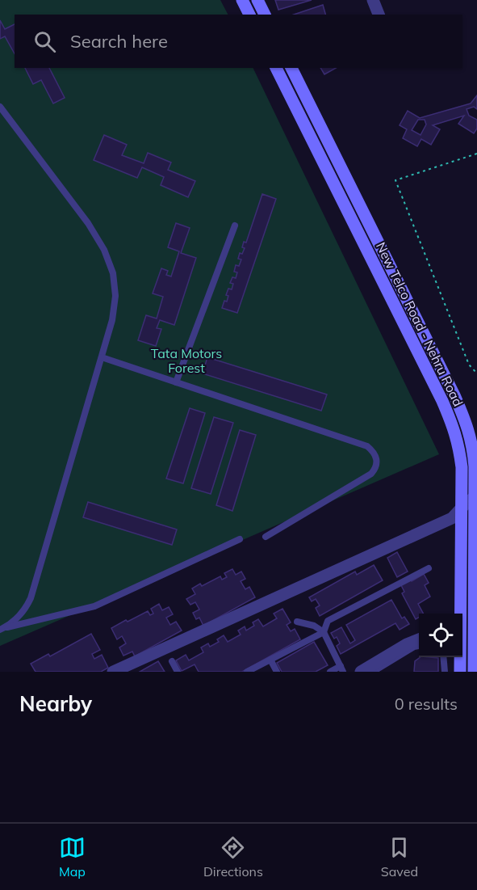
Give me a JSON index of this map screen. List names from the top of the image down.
{
  "streets": {
    "street": ["New Telco Road - Nehru Road"]
  },
  "parks": ["Tata Motors Forest"],
  "page": {
    "search": "Search here",
    "heading": ["Nearby", "0 results"],
    "nav": ["Map", "Directions", "Saved"]
  }
}
